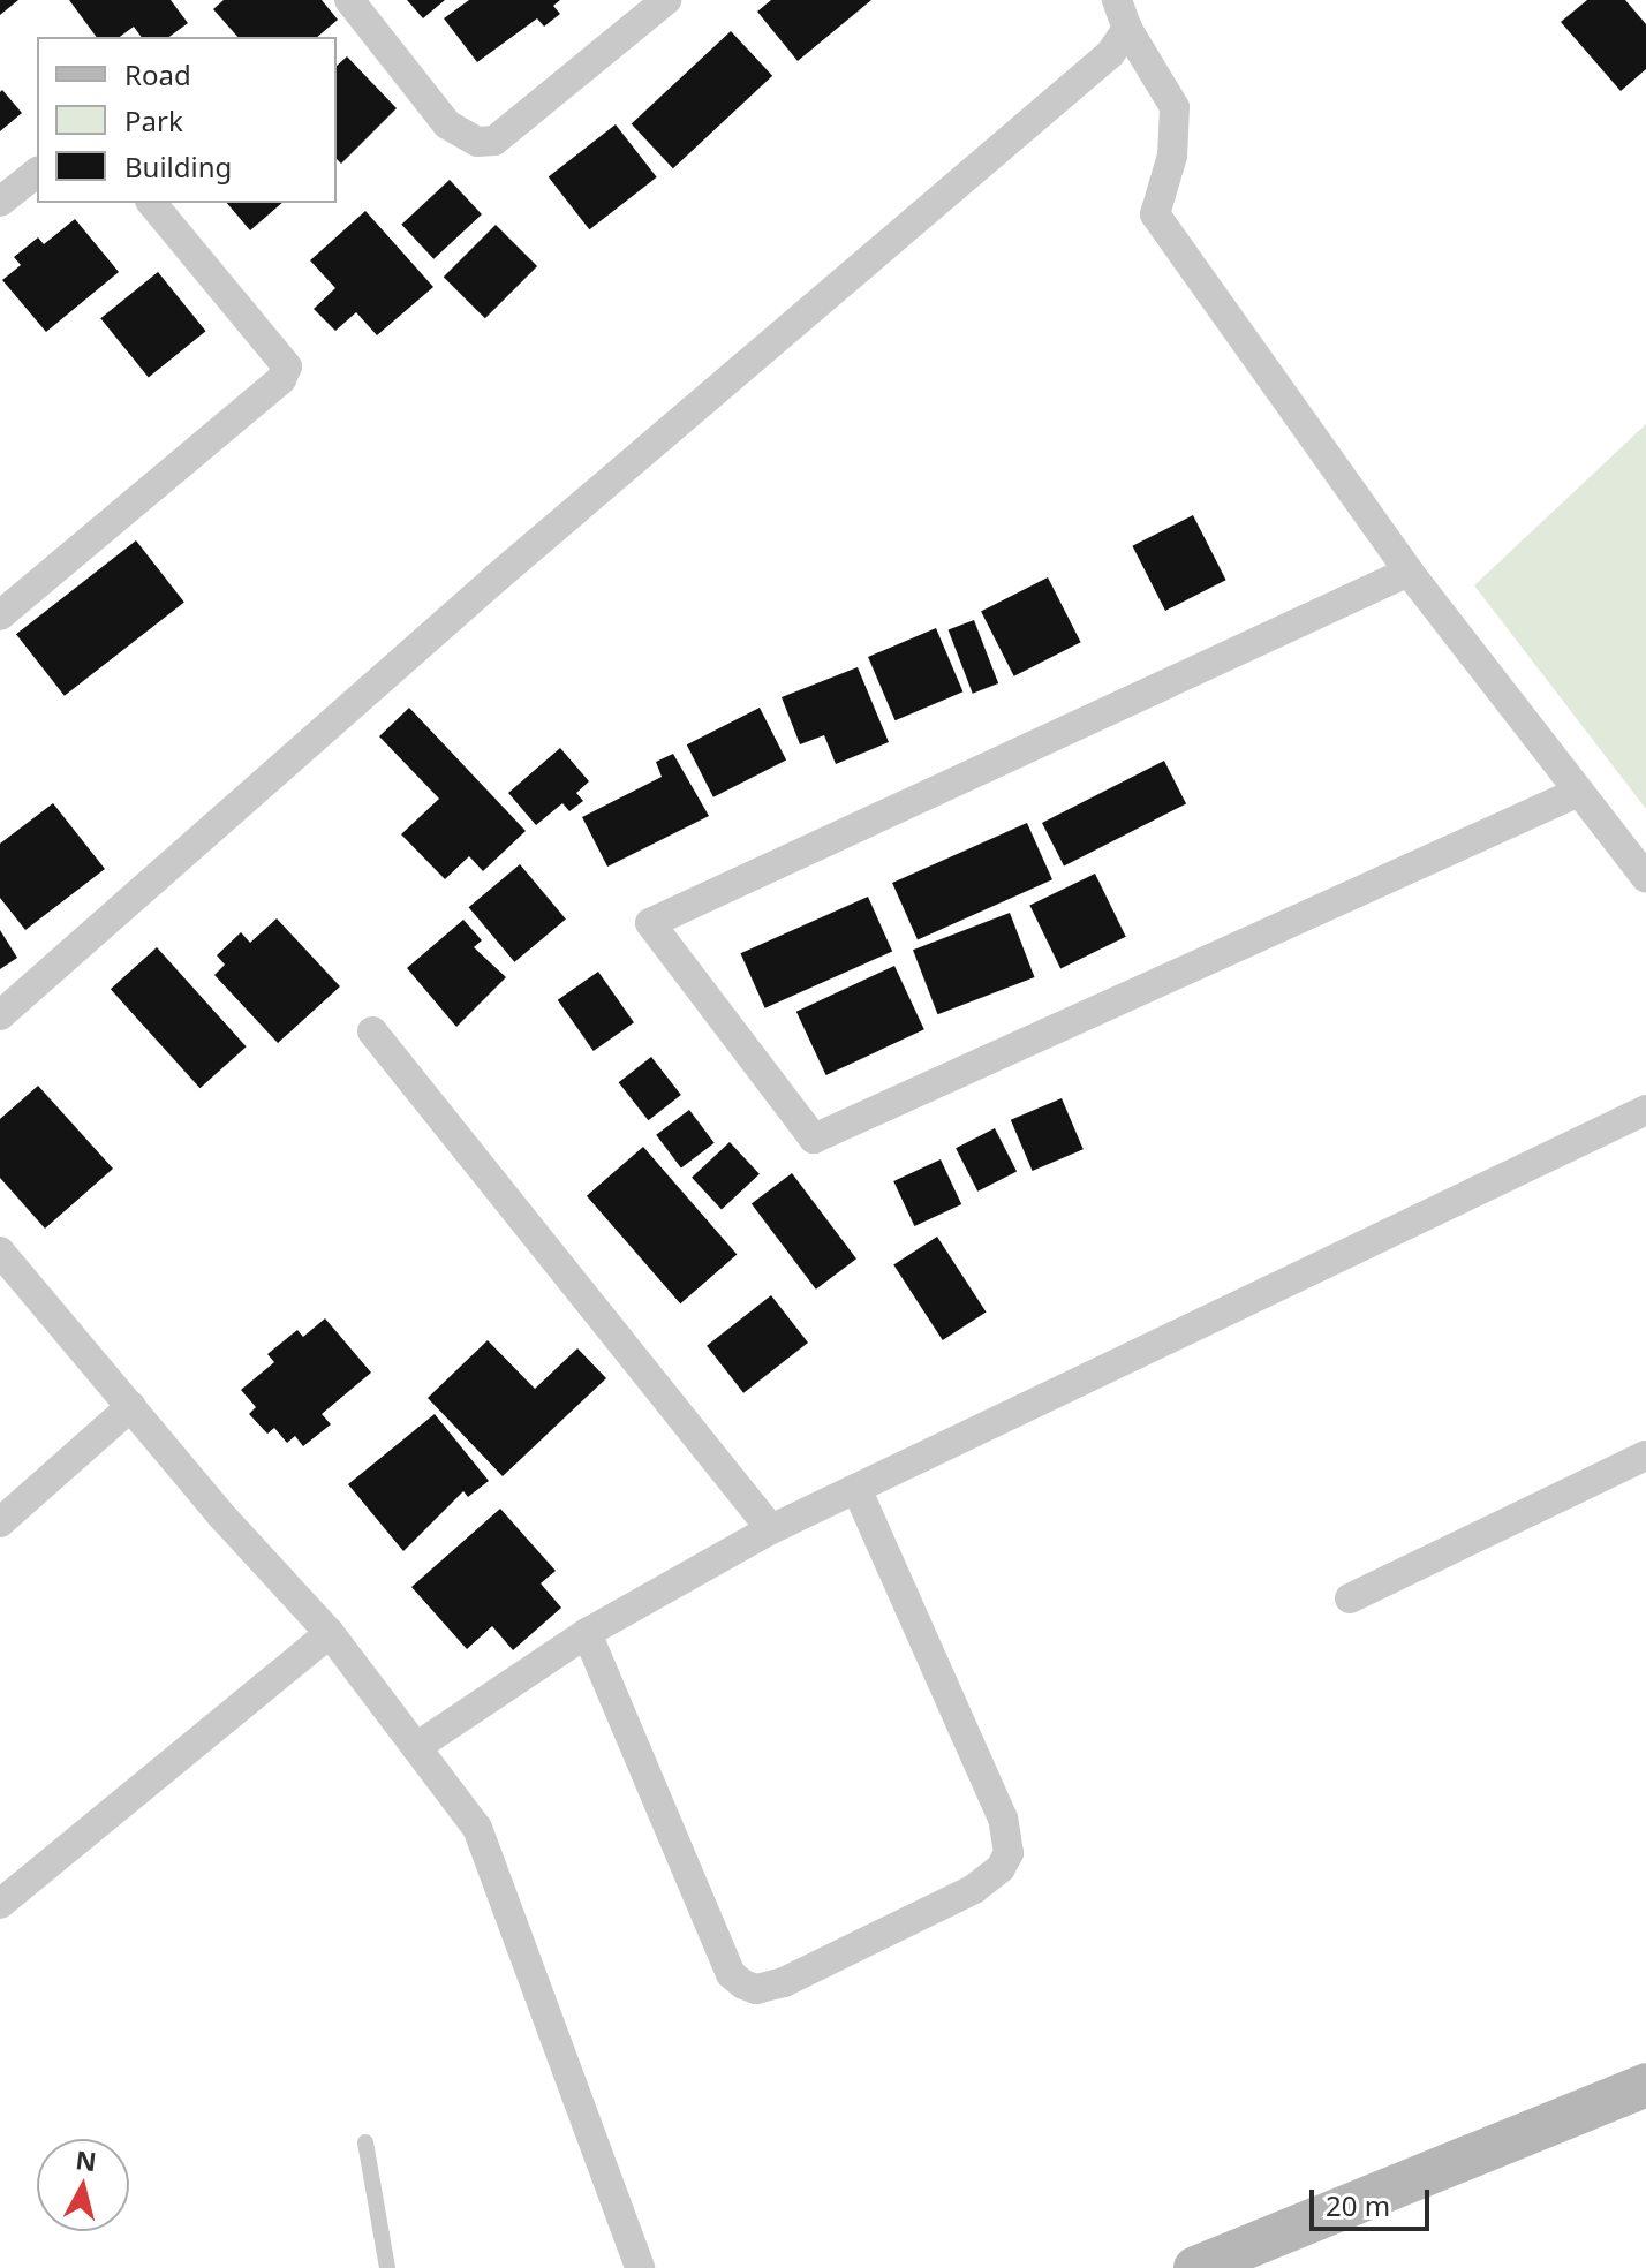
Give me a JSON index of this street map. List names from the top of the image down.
{
  "legend": ["Road", "Park", "Building"],
  "scale_bar": "20 m",
  "north": "top"
}
